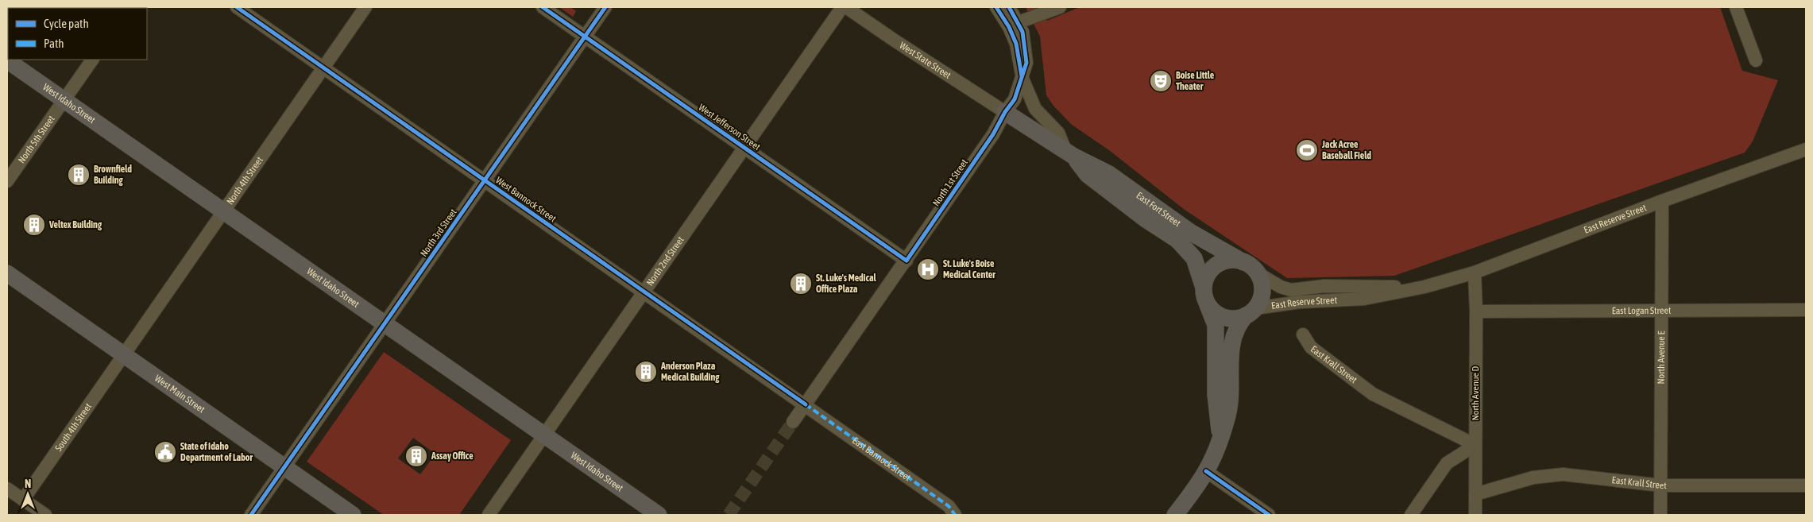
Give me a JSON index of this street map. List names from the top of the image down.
{
  "streets": {
    "main road": ["West Idaho Street", "East Fort Street", "West Main Street"],
    "street": [
      "West State Street",
      "West Jefferson Street",
      "North 5th Street",
      "North 4th Street",
      "North 1st Street",
      "West Bannock Street",
      "East Reserve Street",
      "North 3rd Street",
      "North 2nd Street",
      "East Logan Street",
      "North Avenue E",
      "East Krall Street",
      "North Avenue D",
      "South 4th Street",
      "East Bannock Street"
    ]
  },
  "crossings": [
    ["West State Street", "North 1st Street"],
    ["West State Street", "East Fort Street"],
    ["West Idaho Street", "North 5th Street"],
    ["West Idaho Street", "North 4th Street"],
    ["West Idaho Street", "North 3rd Street"],
    ["West Idaho Street", "North 2nd Street"],
    ["West Jefferson Street", "North 1st Street"],
    ["West Jefferson Street", "North 3rd Street"],
    ["West Jefferson Street", "North 2nd Street"],
    ["North 4th Street", "West Bannock Street"],
    ["North 4th Street", "West Main Street"],
    ["North 4th Street", "South 4th Street"],
    ["North 1st Street", "West Bannock Street"],
    ["North 1st Street", "East Fort Street"],
    ["North 1st Street", "East Bannock Street"],
    ["West Bannock Street", "North 3rd Street"],
    ["West Bannock Street", "North 2nd Street"],
    ["West Bannock Street", "East Bannock Street"],
    ["East Fort Street", "East Reserve Street"],
    ["East Reserve Street", "North Avenue E"],
    ["East Reserve Street", "North Avenue D"],
    ["North 3rd Street", "West Main Street"],
    ["East Logan Street", "North Avenue E"],
    ["East Logan Street", "North Avenue D"],
    ["North Avenue E", "East Krall Street"],
    ["East Krall Street", "North Avenue D"],
    ["West Main Street", "South 4th Street"]
  ],
  "places": {
    "theatre": ["Boise Little Theater"],
    "sports": ["Jack Acree Baseball Field"],
    "building": [
      "Brownfield Building",
      "Veltex Building",
      "St. Luke's Medical Office Plaza",
      "Anderson Plaza Medical Building",
      "Assay Office"
    ],
    "hospital": ["St. Luke's Boise Medical Center"],
    "public building": ["State of Idaho Department of Labor"]
  },
  "legend": ["Cycle path", "Path"],
  "north": "top"
}
